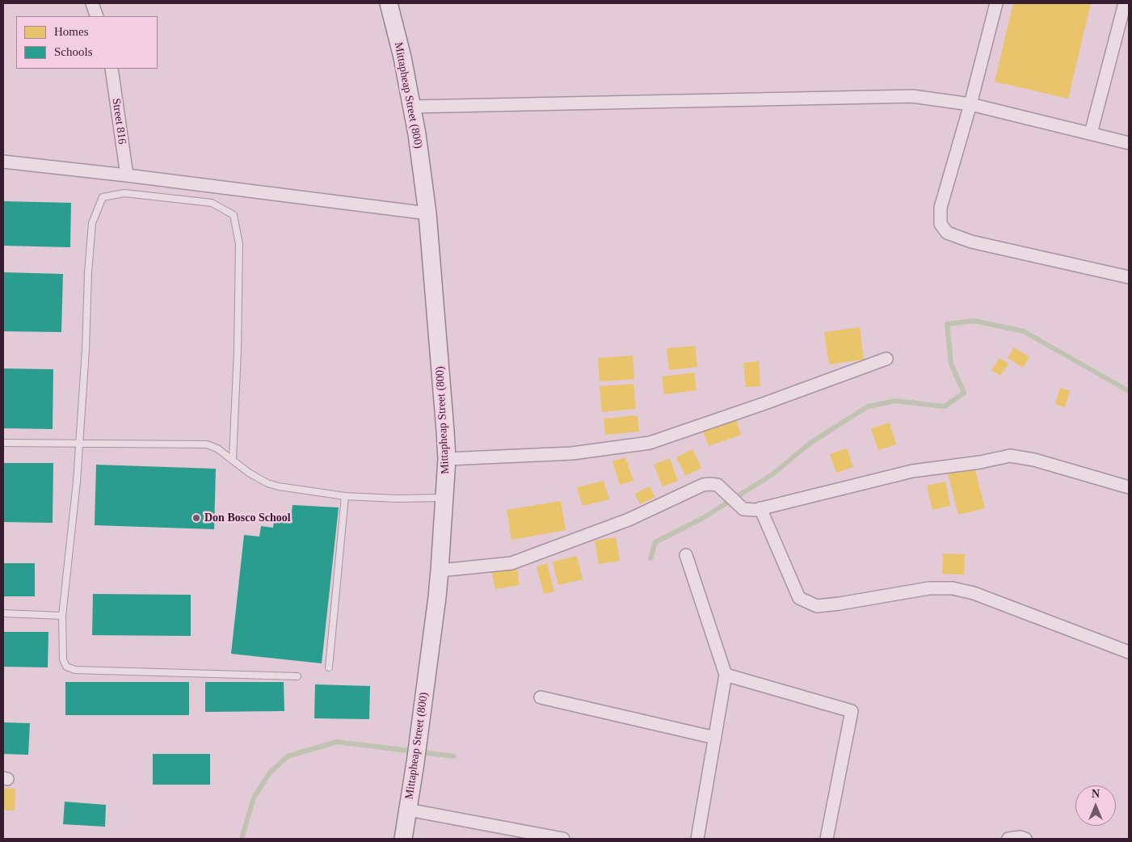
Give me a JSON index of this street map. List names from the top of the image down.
{
  "streets": {
    "main road": ["Mittapheap Street (800)"],
    "street": ["Street 816"]
  },
  "places": ["Don Bosco School"],
  "legend": ["Homes", "Schools"],
  "north": "top"
}
